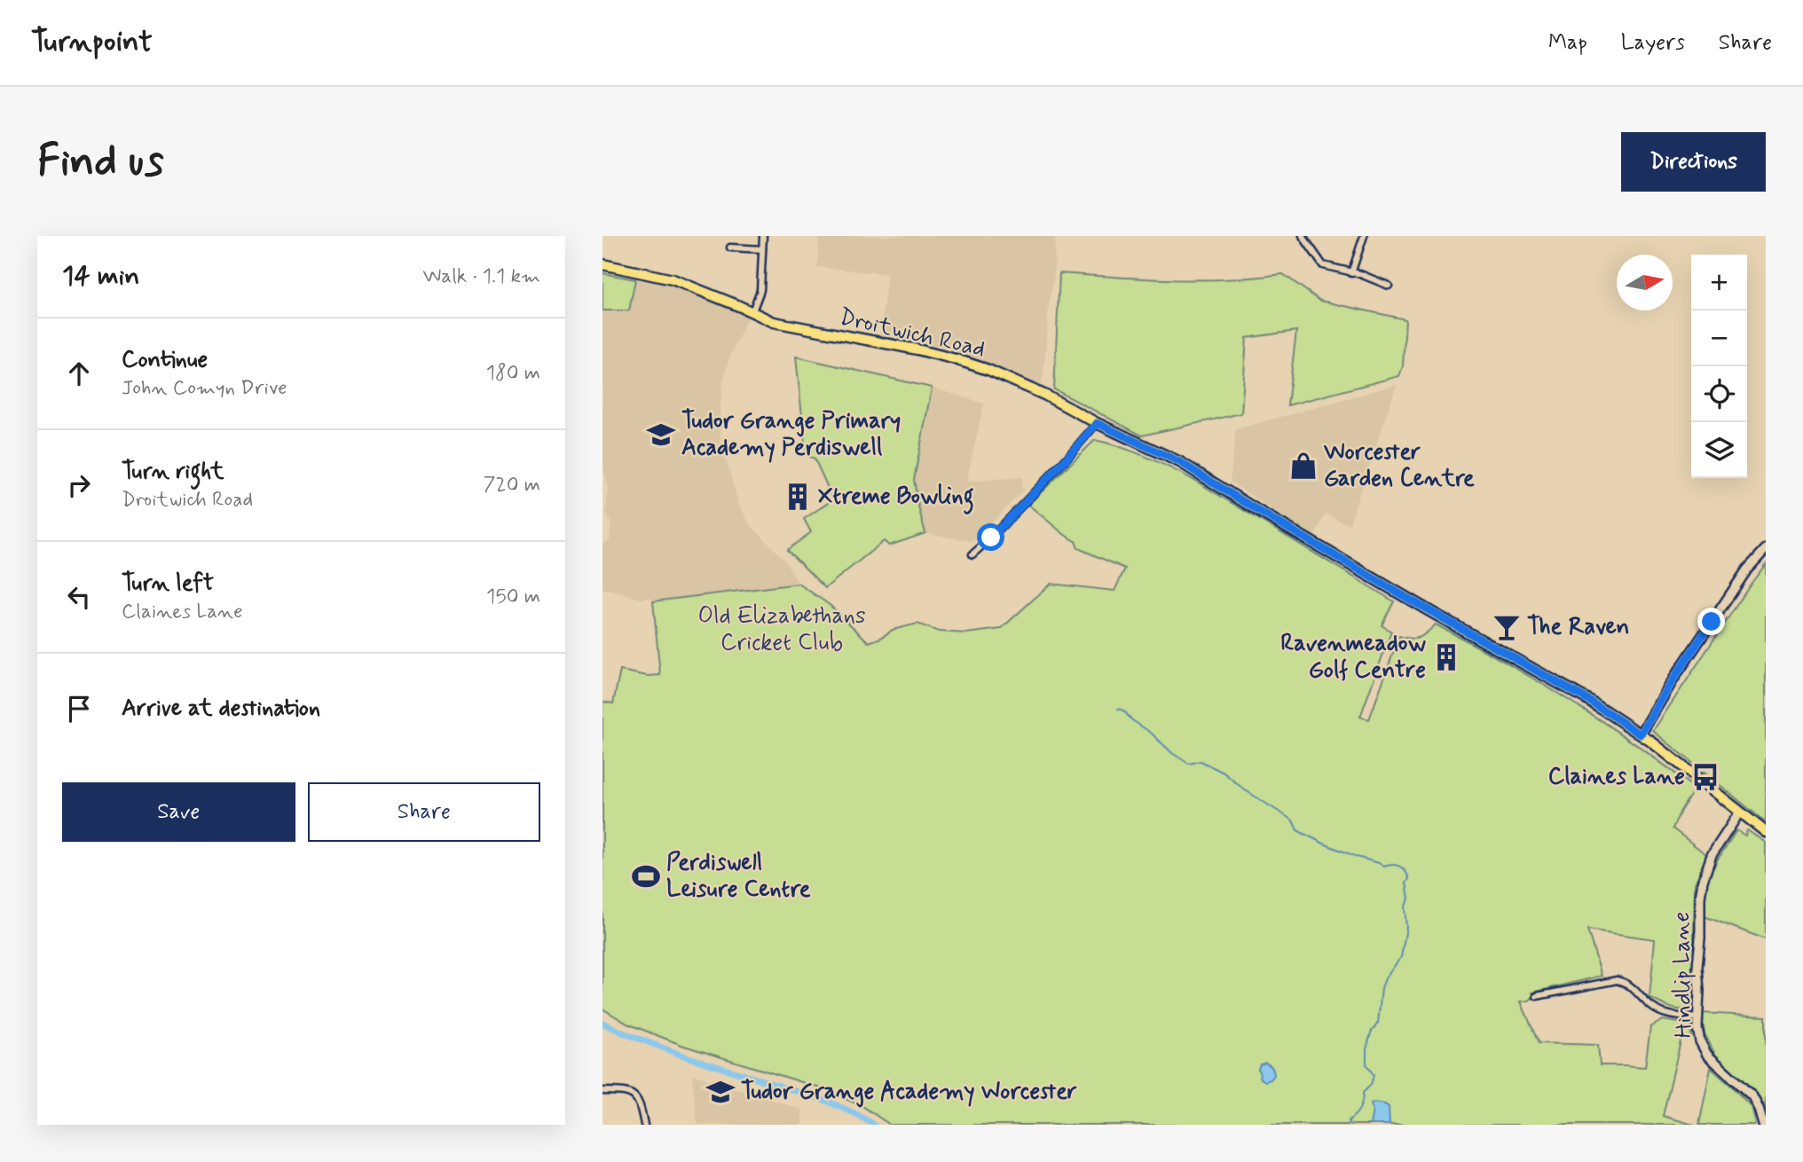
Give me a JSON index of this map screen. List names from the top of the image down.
{
  "streets": {
    "main road": ["Droitwich Road"],
    "street": ["Hindlip Lane"]
  },
  "crossings": [
    ["Droitwich Road", "Hindlip Lane"]
  ],
  "parks": ["Old Elizabethans Cricket Club"],
  "places": {
    "school or university": ["Tudor Grange Primary Academy Perdiswell", "Tudor Grange Academy Worcester"],
    "shop": ["Worcester Garden Centre"],
    "building": ["Xtreme Bowling", "Ravenmeadow Golf Centre"],
    "bar": ["The Raven"],
    "bus stop": ["Claines Lane"],
    "sports": ["Perdiswell Leisure Centre"]
  },
  "north": "right",
  "page": {
    "header": "Turnpoint",
    "nav": ["Map", "Layers", "Share"],
    "buttons": [
      "Directions",
      ["Save", "Share"]
    ],
    "title": "Find us",
    "heading": ["14 min", "Walk · 1.1 km"],
    "map_buttons": ["+", "−"],
    "list": [
      ["Continue", "John Comyn Drive", "180 m"],
      ["Turn right", "Droitwich Road", "720 m"],
      ["Turn left", "Claines Lane", "150 m"],
      "Arrive at destination"
    ]
  }
}
